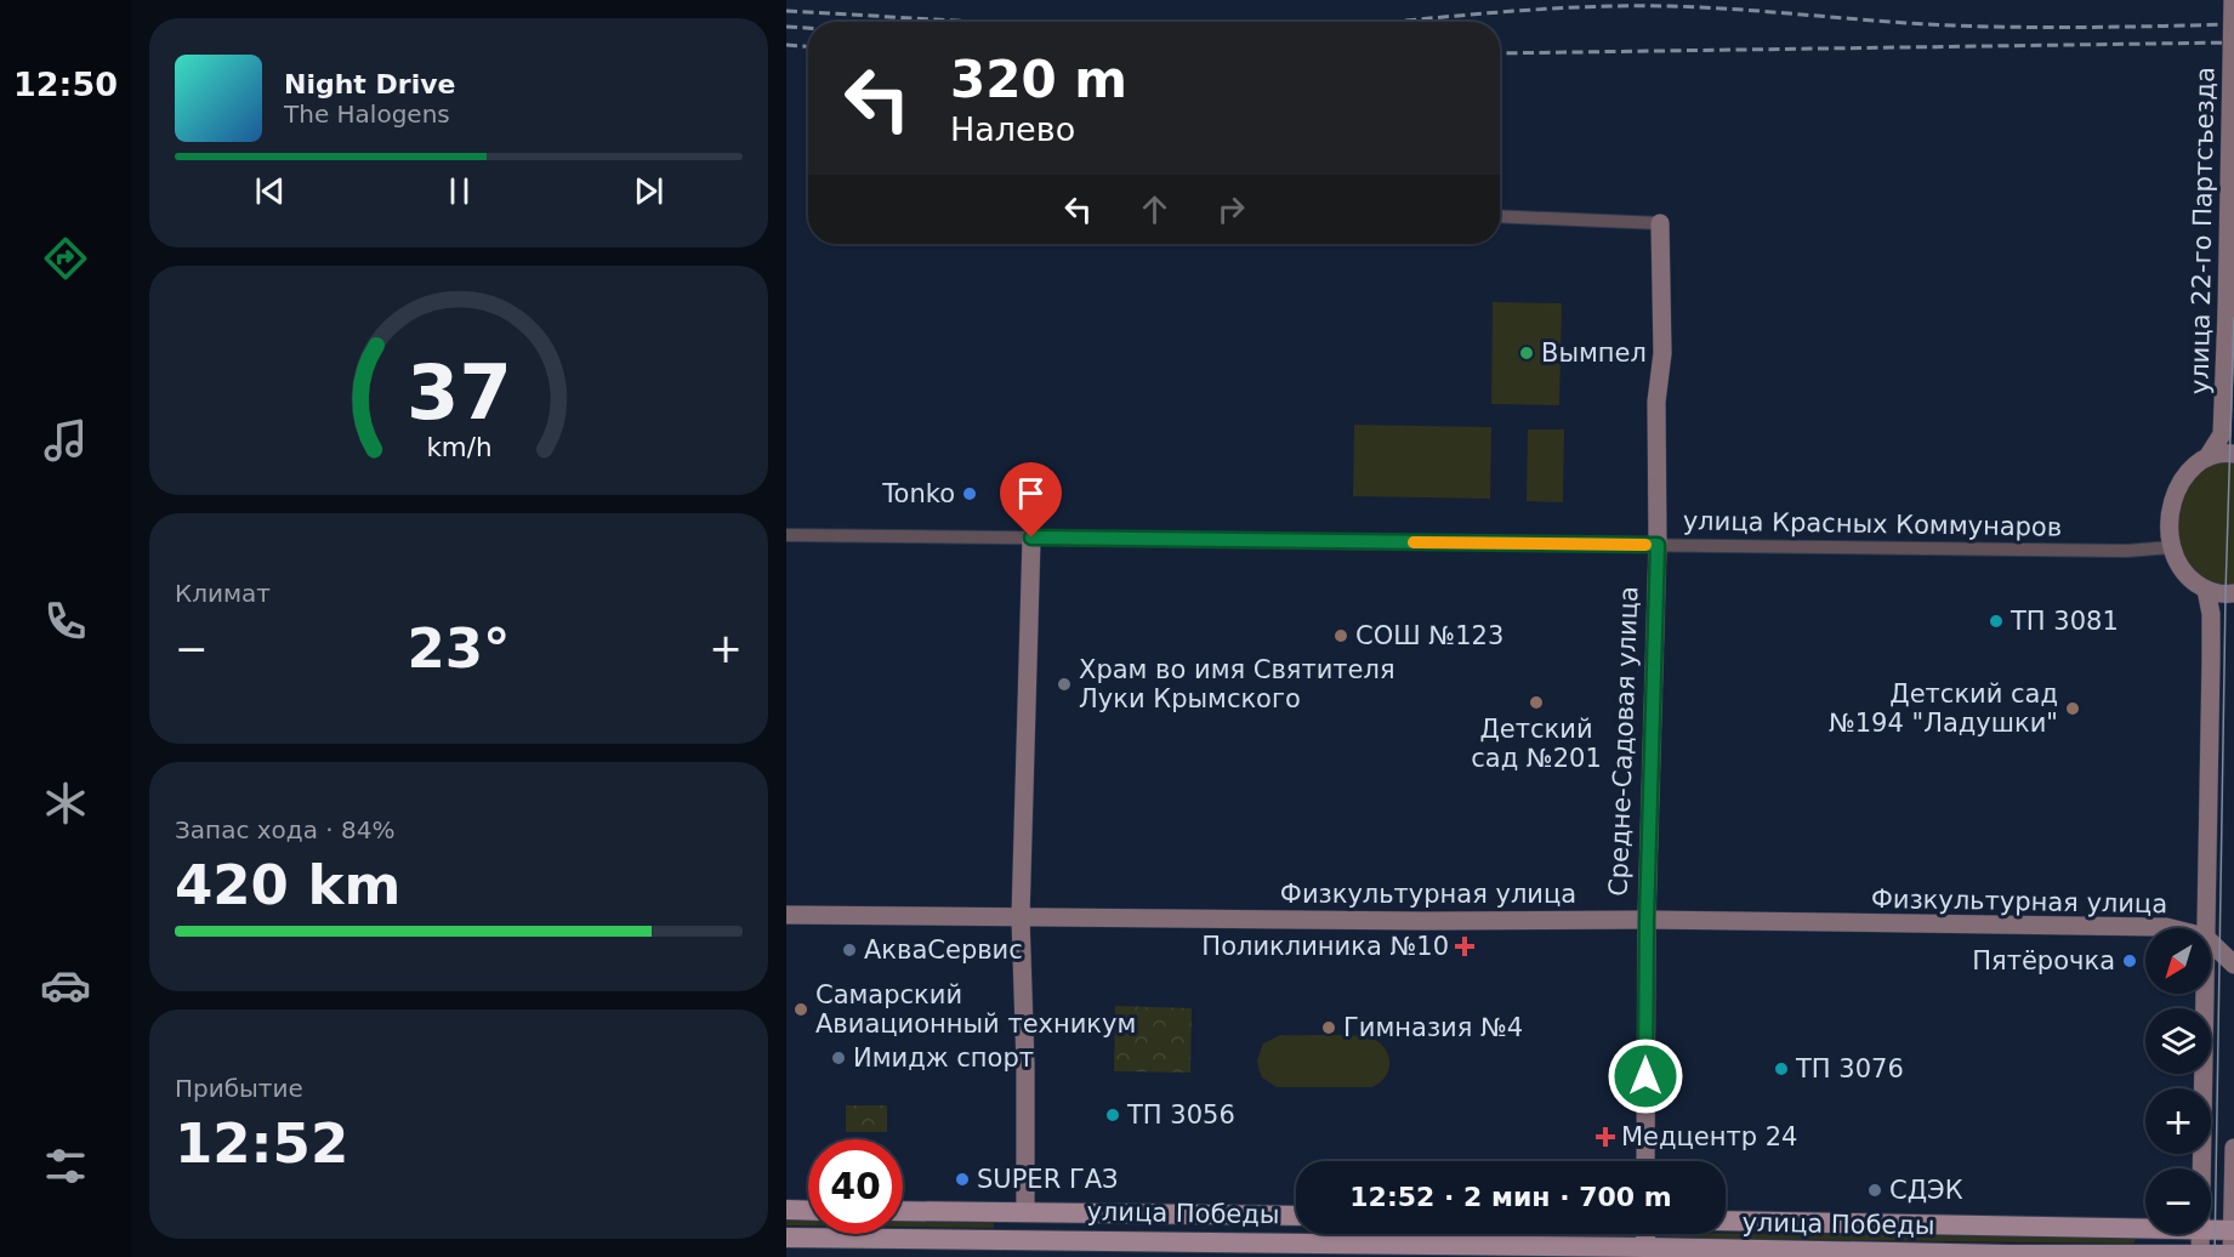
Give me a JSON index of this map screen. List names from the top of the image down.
{
  "streets": {
    "main road": ["улица Победы"],
    "street": [
      "улица 22-го Партсъезда",
      "улица Красных Коммунаров",
      "Средне-Садовая улица",
      "Физкультурная улица"
    ]
  },
  "crossings": [
    ["улица 22-го Партсъезда", "улица Красных Коммунаров"],
    ["улица Красных Коммунаров", "Средне-Садовая улица"],
    ["Средне-Садовая улица", "Физкультурная улица"]
  ],
  "places": {
    "other": [
      "Вымпел",
      "Tonko",
      "ТП 3081",
      "СОШ №123",
      "Храм во имя Святителя Луки Крымского",
      "Детский сад №201",
      "Детский сад №194 \"Ладушки\"",
      "АкваСервис",
      "Пятёрочка",
      "Самарский Авиационный техникум",
      "Гимназия №4",
      "Имидж спорт",
      "ТП 3076",
      "ТП 3056",
      "SUPER ГАЗ",
      "СДЭК"
    ],
    "health": ["Поликлиника №10", "Медцентр 24"]
  },
  "north": "bottom left",
  "page": {
    "tabs": "12:50",
    "turn": ["320 m", "Налево"],
    "song": ["Night Drive", "The Halogens"],
    "tile": [
      "Климат",
      ["Запас хода · 84%", "420 km"],
      ["Прибытие", "12:52"]
    ],
    "heat": ["−", "23°", "+"],
    "map_buttons": ["+", "−"],
    "limit": "40",
    "trip": "12:52 · 2 мин · 700 m",
    "gauge": ["37", "km/h"]
  }
}
